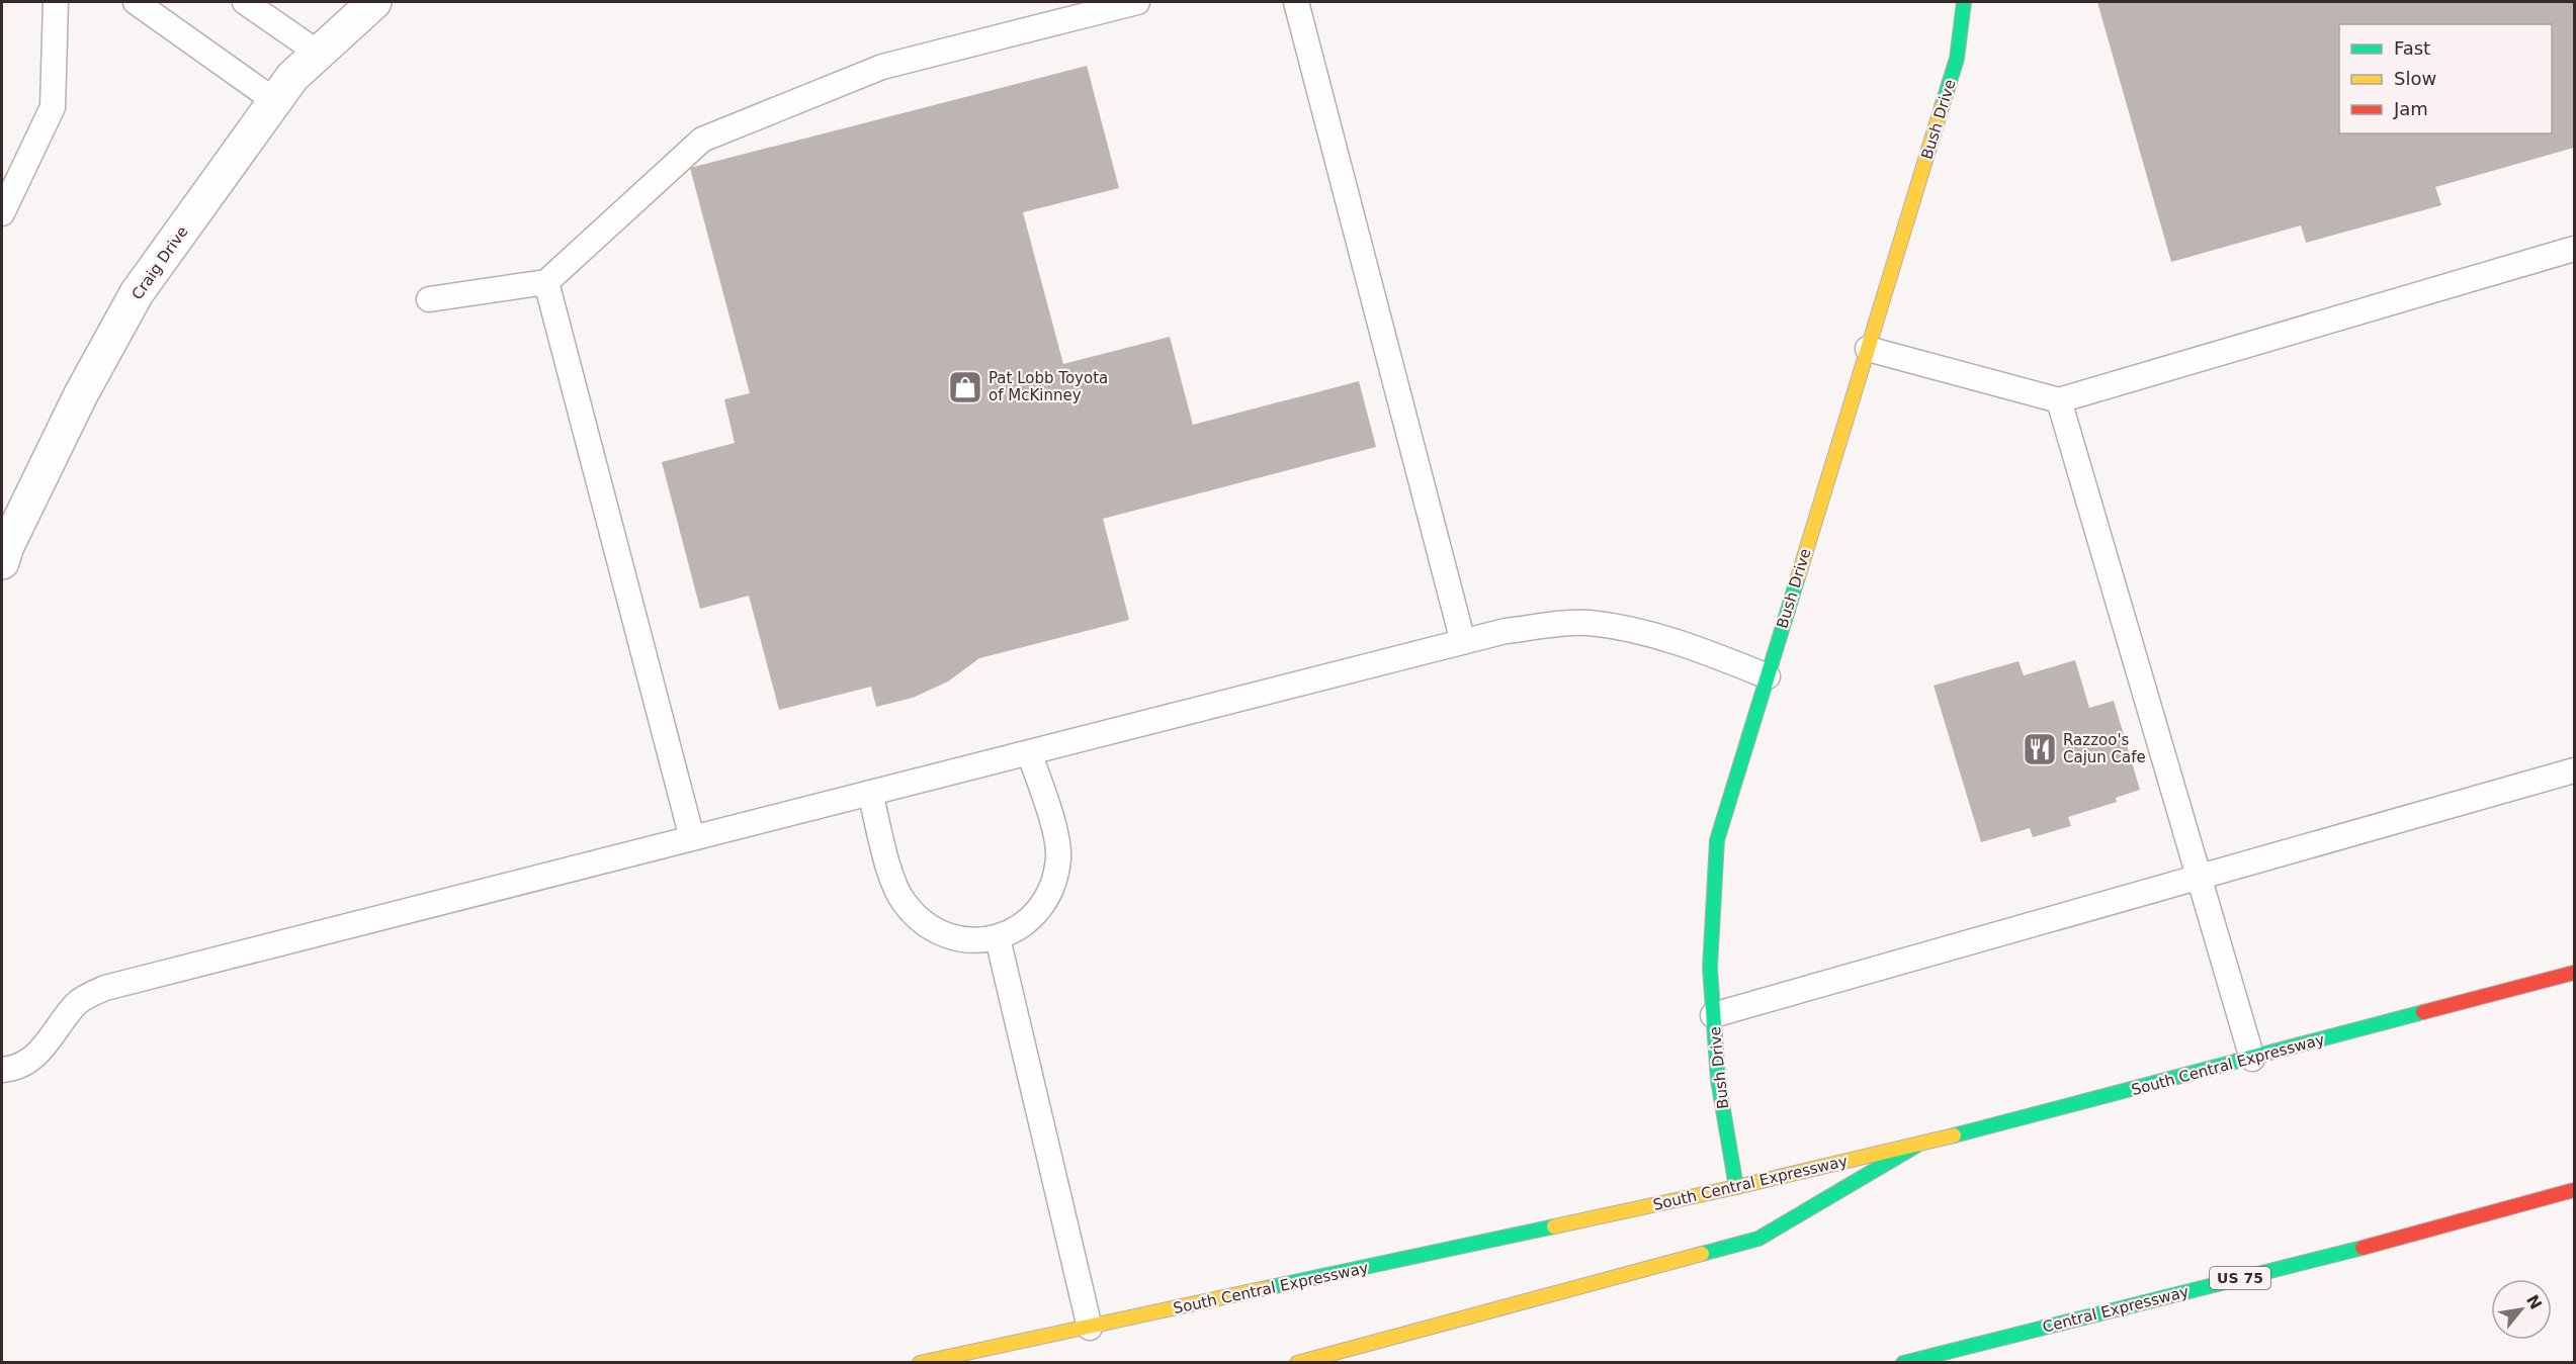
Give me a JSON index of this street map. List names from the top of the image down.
{
  "streets": {
    "main road": [
      "Bush Drive",
      "South Central Expressway",
      "US 75",
      "Central Expressway"
    ],
    "street": ["Craig Drive"]
  },
  "crossings": [
    ["Bush Drive", "South Central Expressway"]
  ],
  "places": {
    "shop": ["Pat Lobb Toyota of McKinney"],
    "restaurant": ["Razzoo's Cajun Cafe"]
  },
  "legend": ["Fast", "Slow", "Jam"],
  "north": "top right"
}
